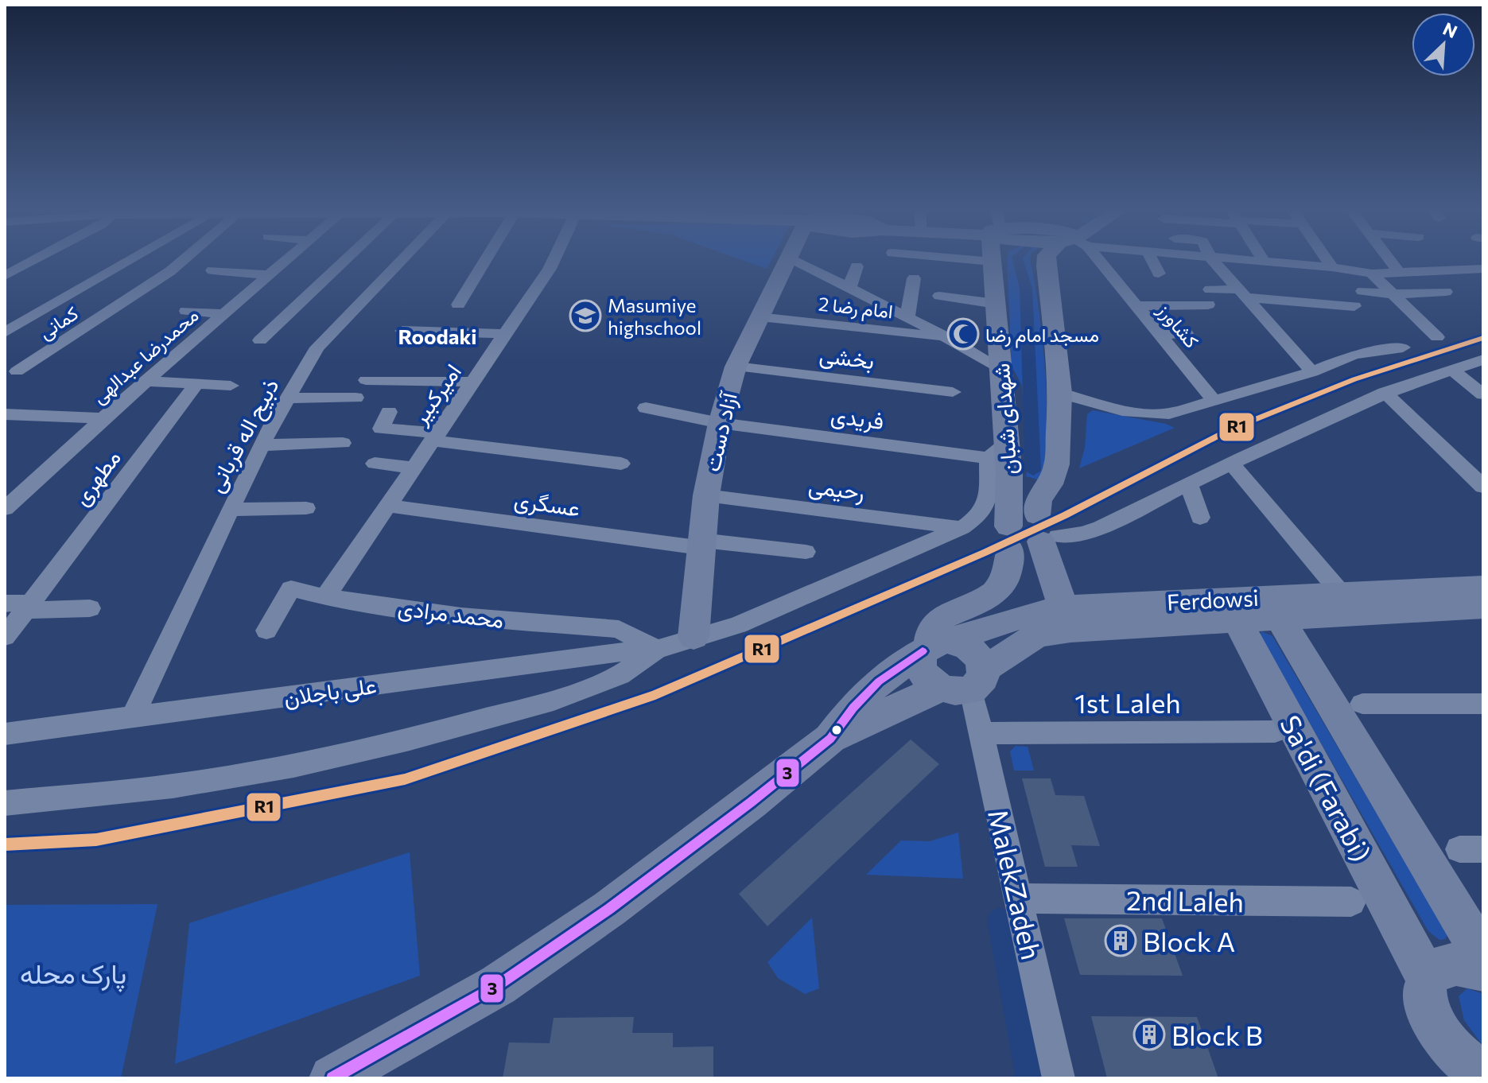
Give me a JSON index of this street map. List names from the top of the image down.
{
  "streets": {
    "street": [
      "امام رضا 2",
      "کمانی",
      "کشاورز",
      "محمدرضا عبدالهی",
      "بخشی",
      "امیرکبیر",
      "فریدی",
      "شهدای شبان",
      "آزاد دست",
      "ذبیح اله قربانی",
      "مطهری",
      "رحیمی",
      "عسگری",
      "Ferdowsi",
      "محمد مرادی",
      "علی باجلان",
      "1st Laleh",
      "Sa'di (Farabi)",
      "MalekZadeh",
      "2nd Laleh"
    ]
  },
  "crossings": [
    ["امام رضا 2", "آزاد دست"],
    ["بخشی", "آزاد دست"],
    ["امیرکبیر", "عسگری"],
    ["امیرکبیر", "محمد مرادی"],
    ["فریدی", "آزاد دست"],
    ["شهدای شبان", "Ferdowsi"],
    ["آزاد دست", "رحیمی"],
    ["آزاد دست", "عسگری"],
    ["ذبیح اله قربانی", "علی باجلان"],
    ["Ferdowsi", "Sa'di (Farabi)"],
    ["Ferdowsi", "MalekZadeh"],
    ["محمد مرادی", "علی باجلان"],
    ["1st Laleh", "MalekZadeh"],
    ["MalekZadeh", "2nd Laleh"]
  ],
  "districts": ["Roodaki"],
  "parks": ["پارک محله"],
  "places": {
    "school or university": ["Masumiye highschool"],
    "mosque": ["مسجد امام رضا"],
    "building": ["Block A", "Block B"]
  },
  "lines": ["transit line R1", "transit line 3"],
  "north": "top right"
}
